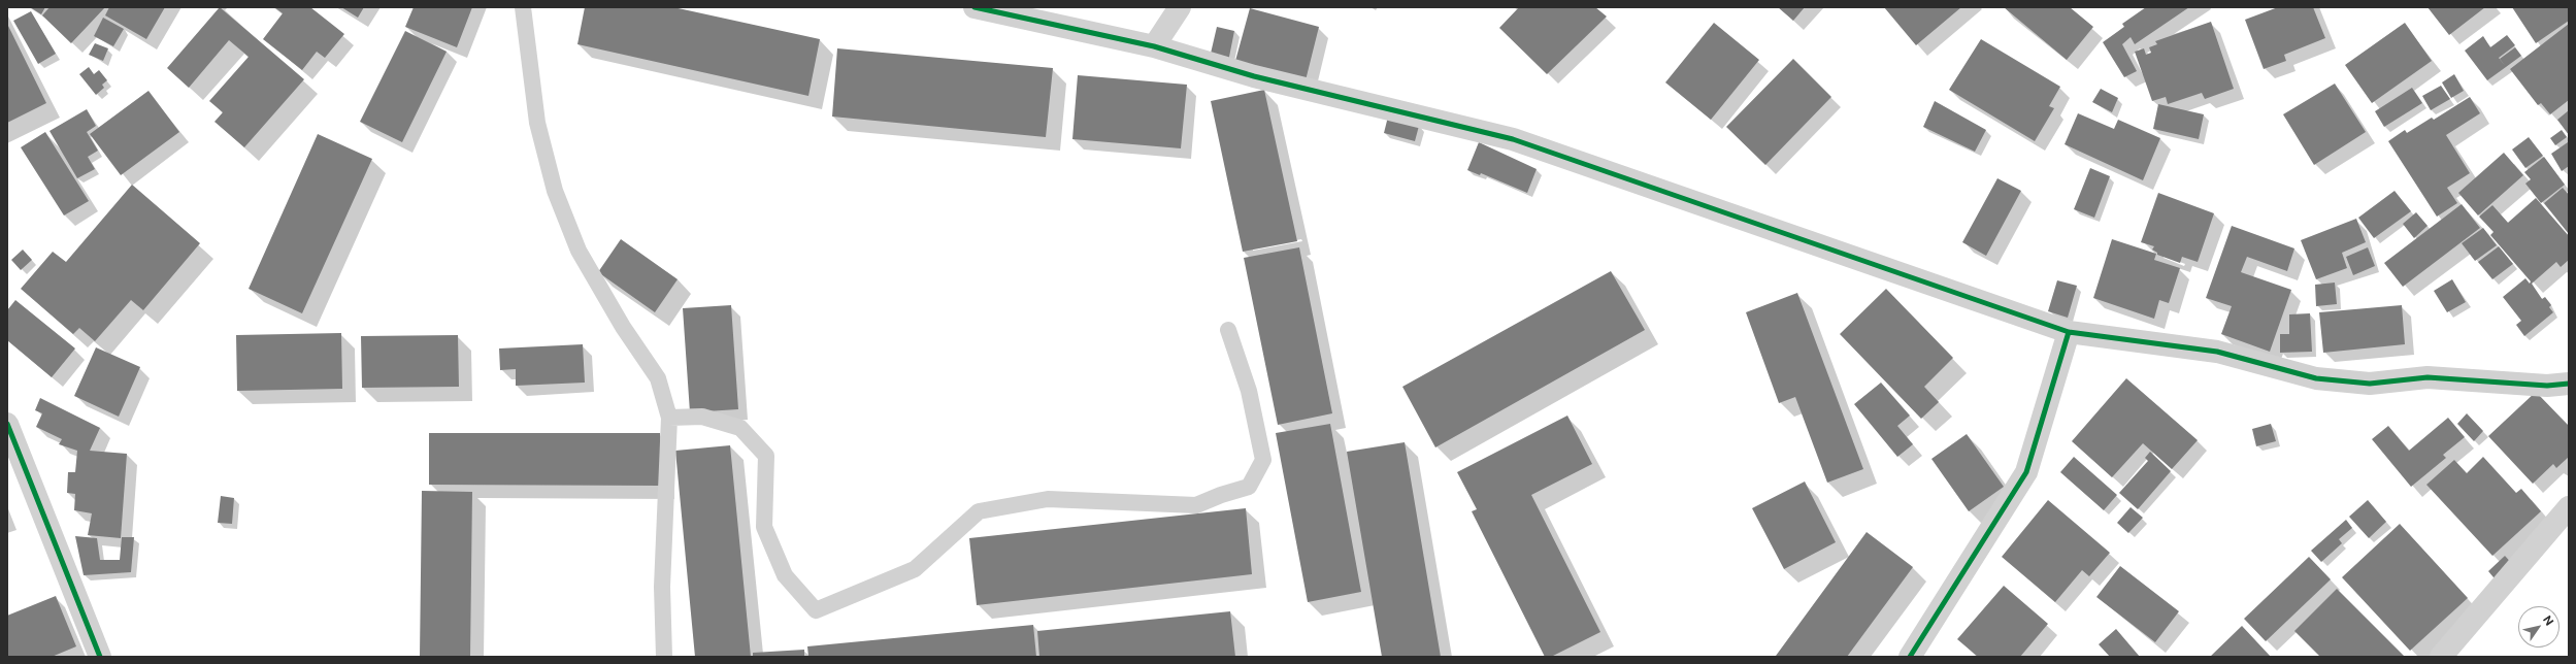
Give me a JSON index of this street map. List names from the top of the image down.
{
  "north": "top right"
}
